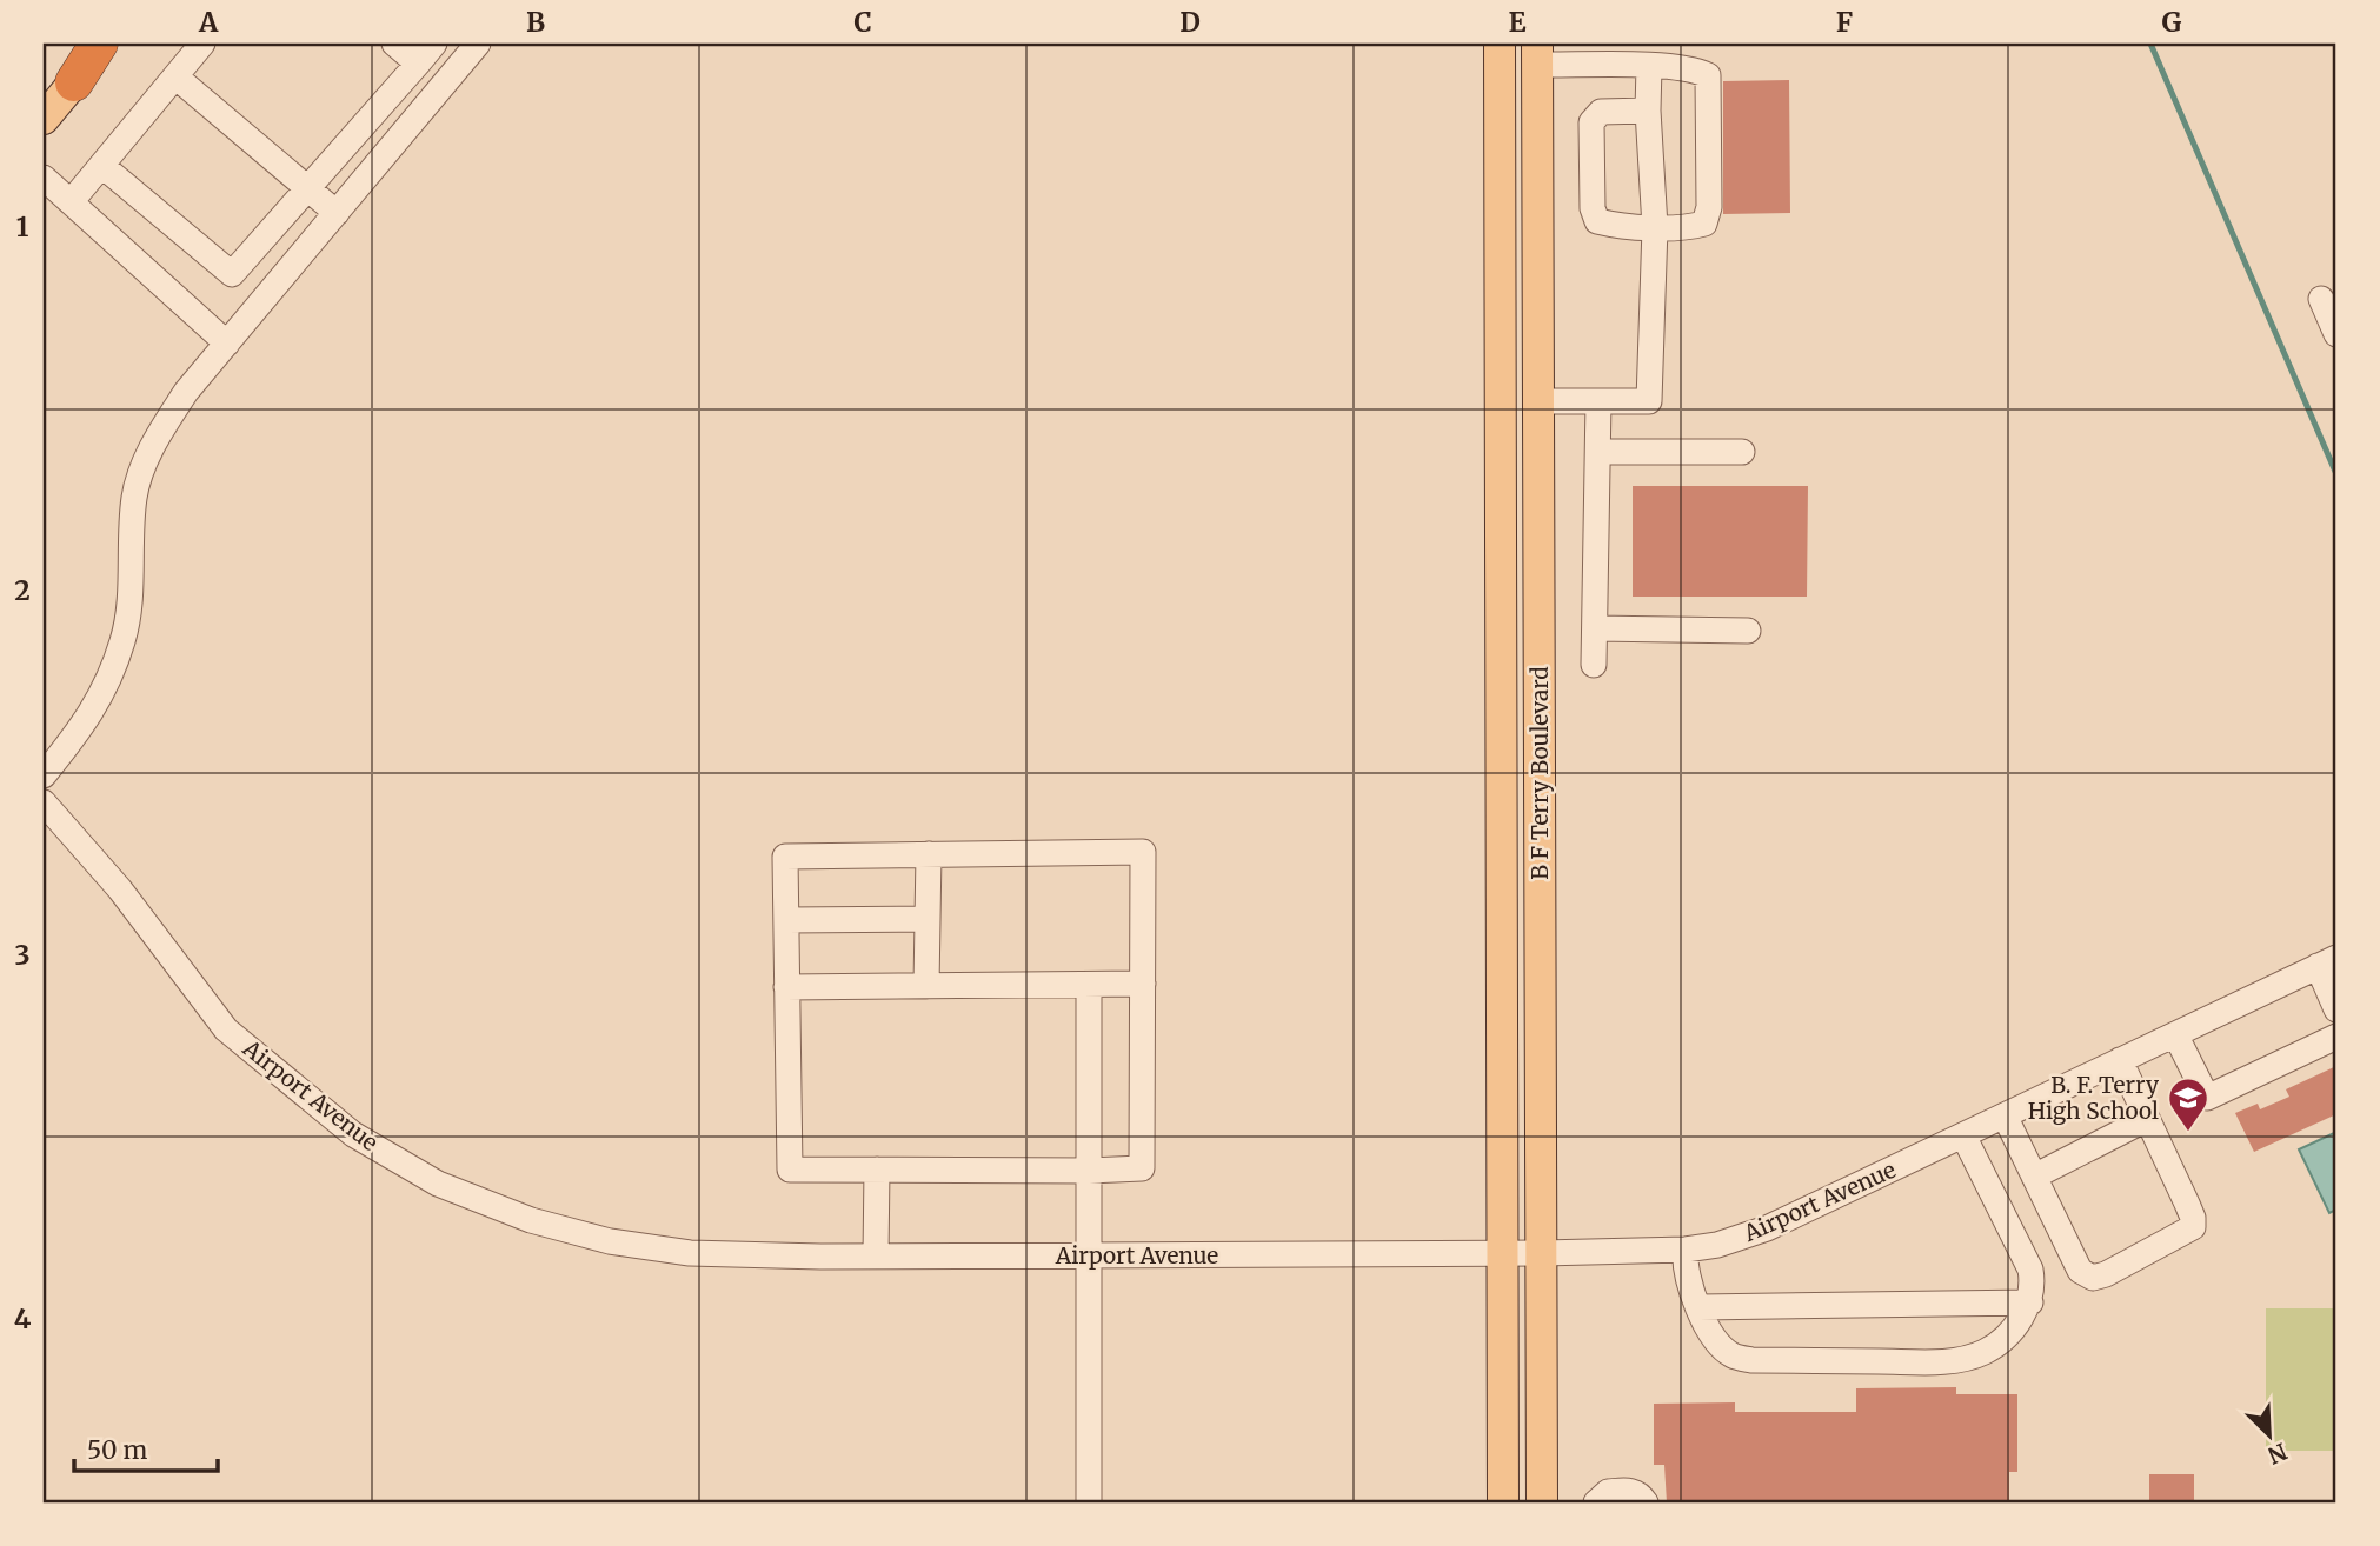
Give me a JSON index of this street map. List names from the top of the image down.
{
  "streets": {
    "main road": ["B F Terry Boulevard"],
    "street": ["Airport Avenue"]
  },
  "crossings": [
    ["B F Terry Boulevard", "Airport Avenue"]
  ],
  "places": {
    "school or university": ["B. F. Terry High School"]
  },
  "scale_bar": "50 m",
  "north": "bottom right",
  "grid": {
    "columns": [
      "A",
      "B",
      "C",
      "D",
      "E",
      "F",
      "G"
    ],
    "rows": [
      "1",
      "2",
      "3",
      "4"
    ]
  }
}
